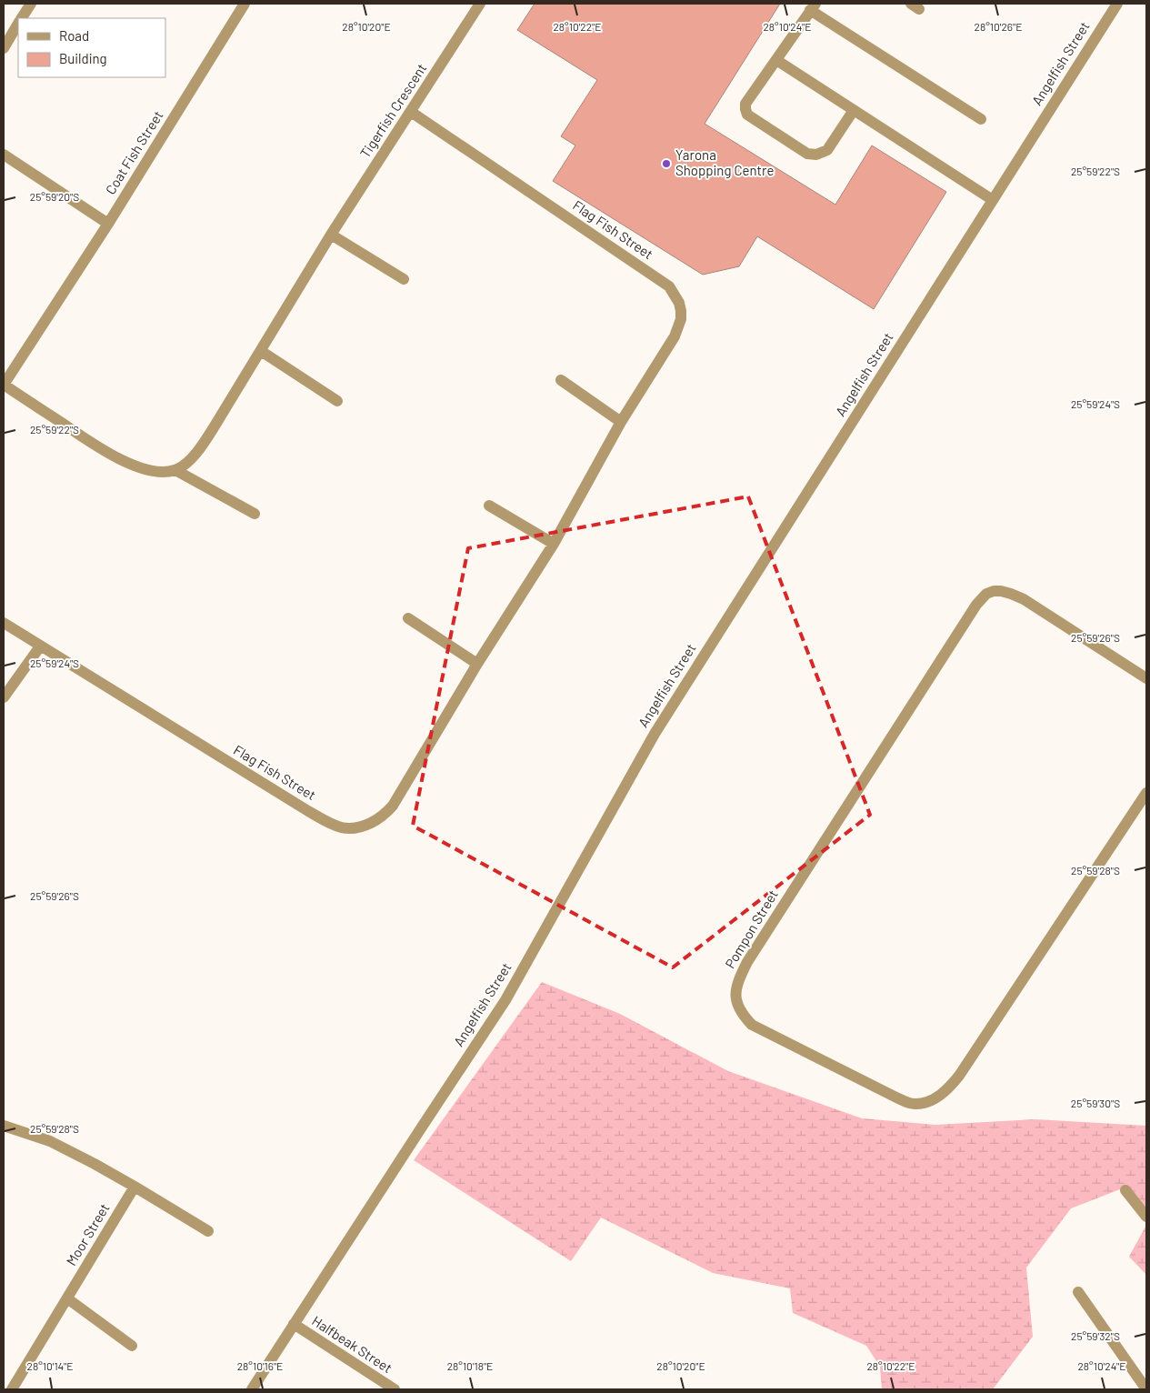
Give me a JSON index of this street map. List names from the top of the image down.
{
  "streets": {
    "street": [
      "Angelfish Street",
      "Tigerfish Crescent",
      "Coat Fish Street",
      "Flag Fish Street",
      "Pompon Street",
      "Moor Street",
      "Halfbeak Street"
    ]
  },
  "crossings": [
    ["Angelfish Street", "Halfbeak Street"],
    ["Tigerfish Crescent", "Flag Fish Street"]
  ],
  "places": ["Yarona Shopping Centre"],
  "legend": ["Road", "Building"],
  "coordinates": [
    "28°10'20\"E",
    "28°10'22\"E",
    "28°10'24\"E",
    "28°10'26\"E",
    "25°59'22\"S",
    "25°59'20\"S",
    "25°59'24\"S",
    "25°59'26\"S",
    "25°59'28\"S",
    "25°59'30\"S",
    "25°59'32\"S",
    "28°10'14\"E",
    "28°10'16\"E",
    "28°10'18\"E"
  ]
}
